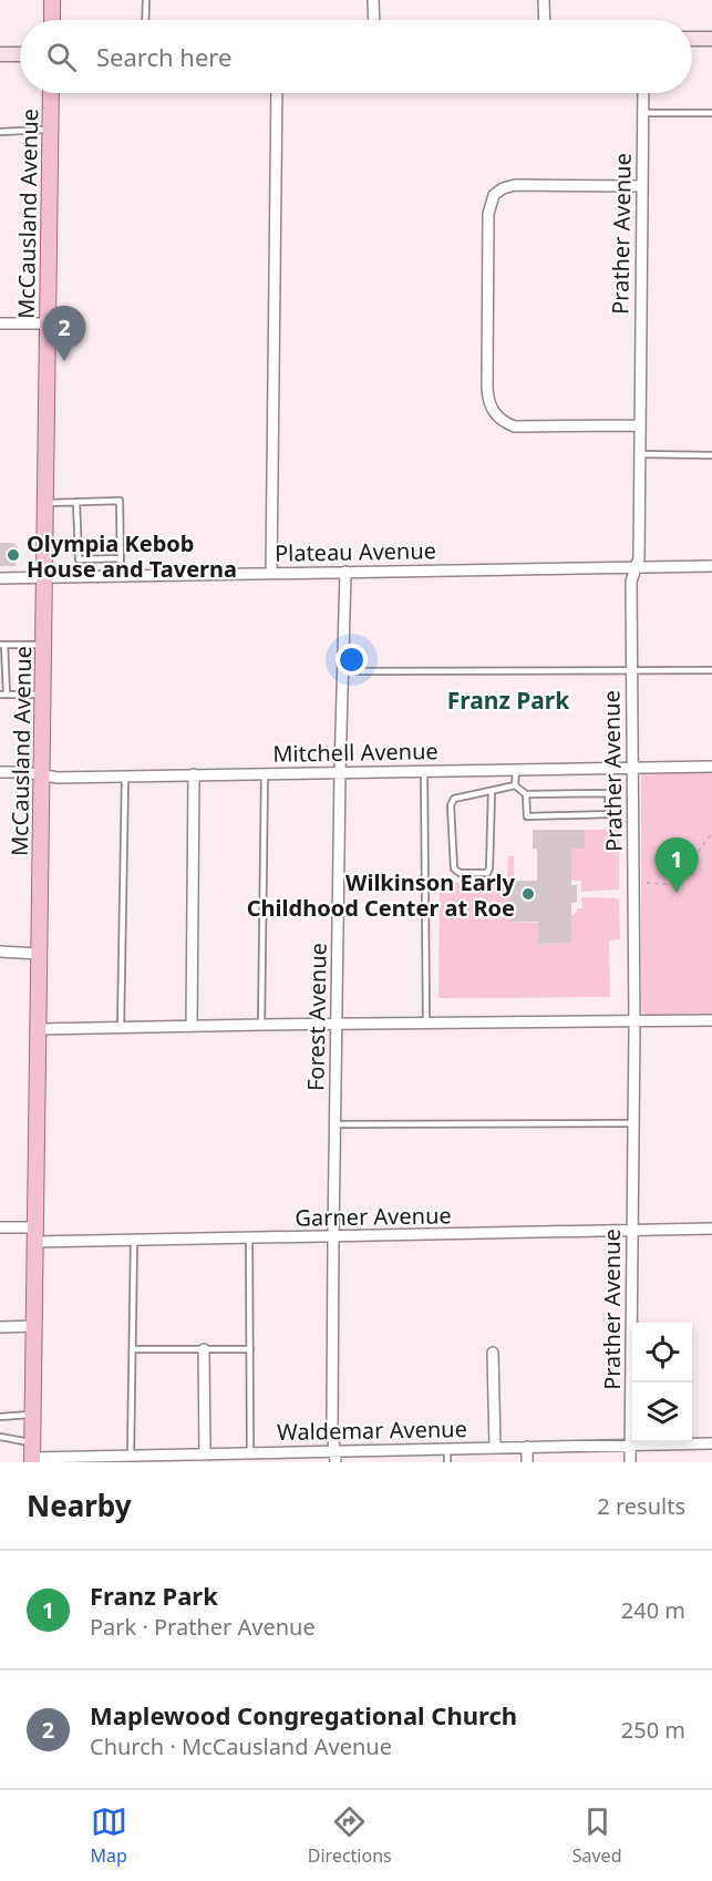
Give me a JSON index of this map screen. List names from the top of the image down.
{
  "streets": {
    "main road": ["McCausland Avenue"],
    "street": [
      "Prather Avenue",
      "Plateau Avenue",
      "Mitchell Avenue",
      "Forest Avenue",
      "Garner Avenue",
      "Waldemar Avenue"
    ]
  },
  "crossings": [
    ["McCausland Avenue", "Plateau Avenue"],
    ["McCausland Avenue", "Mitchell Avenue"],
    ["McCausland Avenue", "Garner Avenue"],
    ["McCausland Avenue", "Waldemar Avenue"],
    ["Prather Avenue", "Plateau Avenue"],
    ["Prather Avenue", "Mitchell Avenue"],
    ["Prather Avenue", "Garner Avenue"],
    ["Prather Avenue", "Waldemar Avenue"],
    ["Plateau Avenue", "Forest Avenue"],
    ["Mitchell Avenue", "Forest Avenue"],
    ["Forest Avenue", "Garner Avenue"],
    ["Forest Avenue", "Waldemar Avenue"]
  ],
  "districts": ["Franz Park"],
  "places": ["Olympia Kebob House and Taverna", "Wilkinson Early Childhood Center at Roe"],
  "page": {
    "search": "Search here",
    "pins": ["2", "1"],
    "heading": ["Nearby", "2 results"],
    "list": [
      {
        "mark": "1",
        "name": "Franz Park",
        "note": "Park · Prather Avenue",
        "value": "240 m"
      },
      {
        "mark": "2",
        "name": "Maplewood Congregational Church",
        "note": "Church · McCausland Avenue",
        "value": "250 m"
      }
    ],
    "nav": ["Map", "Directions", "Saved"]
  }
}
